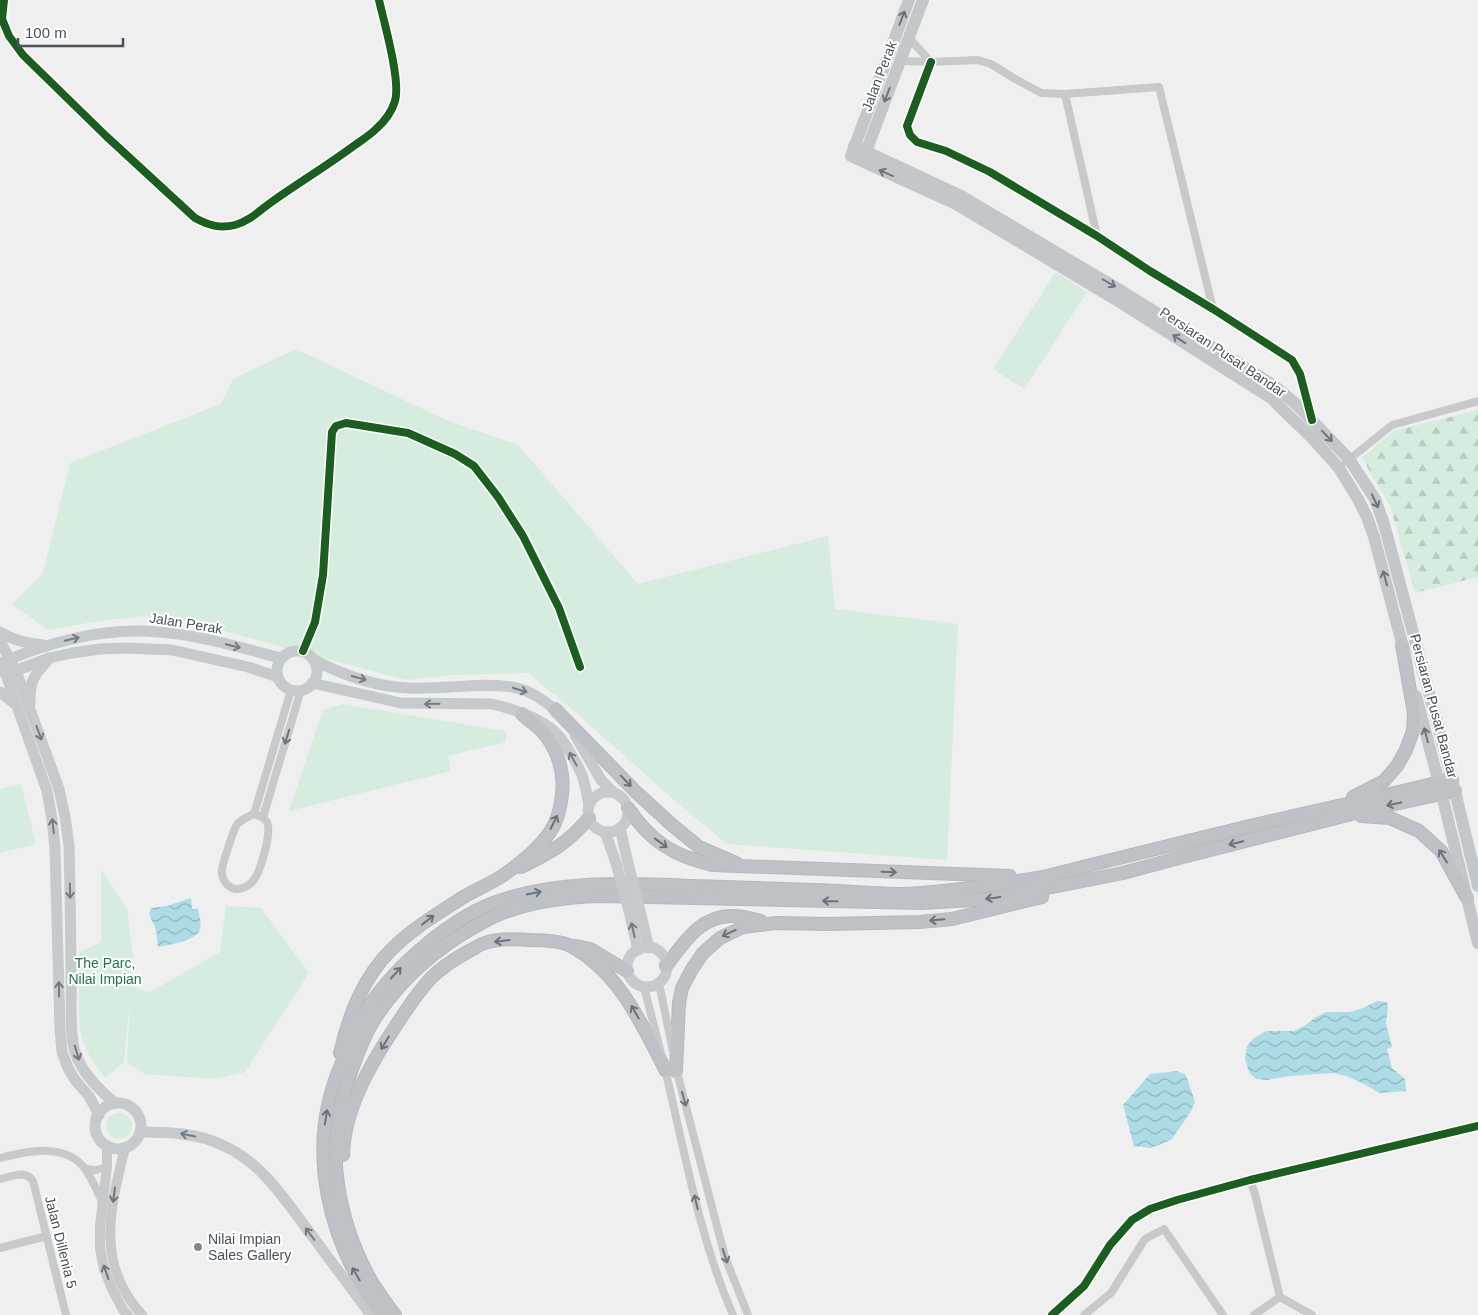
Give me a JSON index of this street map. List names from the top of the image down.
{
  "streets": {
    "main road": ["Jalan Perak", "Persiaran Pusat Bandar"],
    "street": ["Jalan Dillenia 5"]
  },
  "crossings": [
    ["Jalan Perak", "Persiaran Pusat Bandar"]
  ],
  "parks": ["The Parc, Nilai Impian"],
  "places": ["Nilai Impian Sales Gallery"],
  "scale_bar": "100 m"
}
